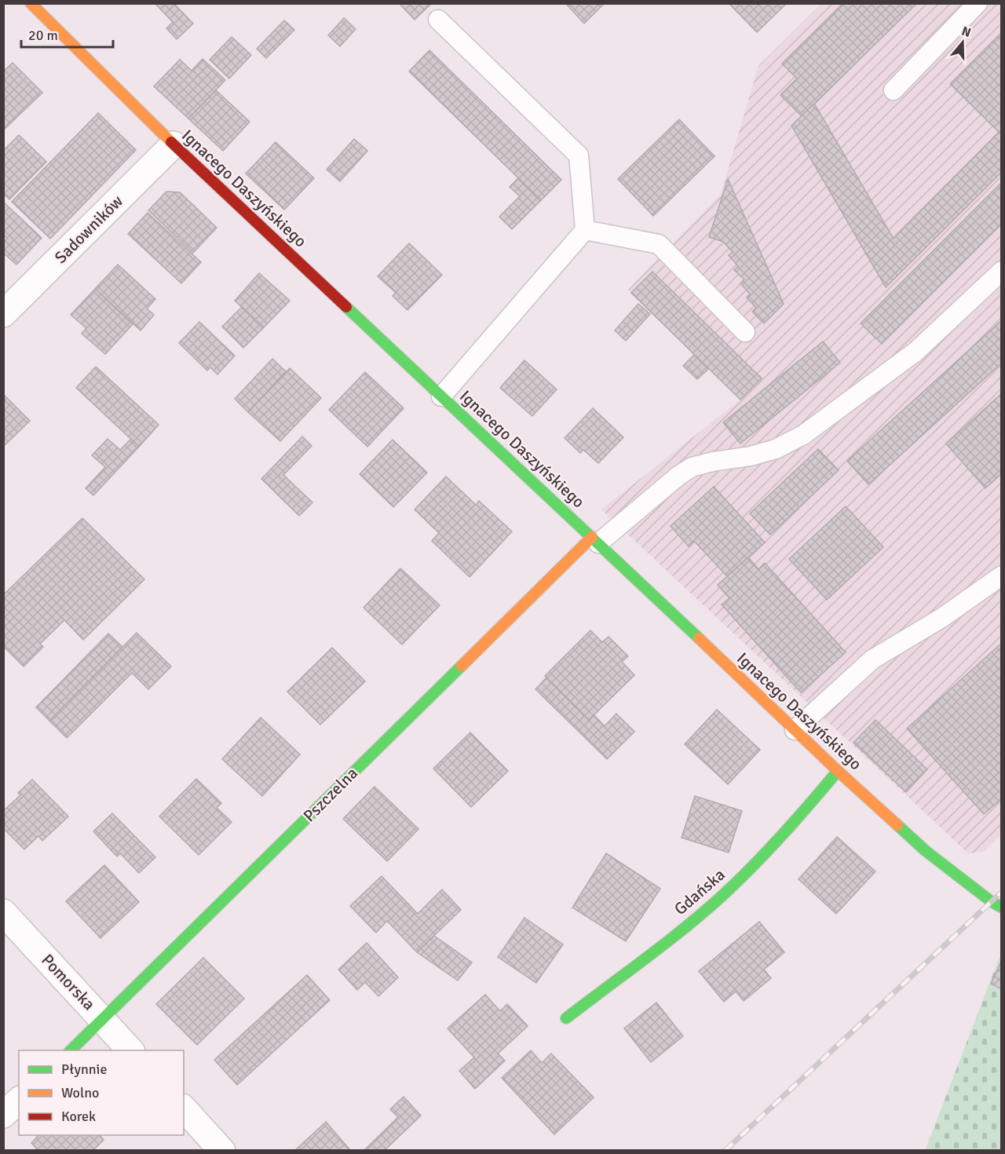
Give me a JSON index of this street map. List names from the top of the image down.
{
  "streets": {
    "street": [
      "Ignacego Daszyńskiego",
      "Sadowników",
      "Pszczelna",
      "Gdańska",
      "Pomorska"
    ]
  },
  "crossings": [
    ["Ignacego Daszyńskiego", "Sadowników"],
    ["Ignacego Daszyńskiego", "Pszczelna"],
    ["Ignacego Daszyńskiego", "Gdańska"],
    ["Pszczelna", "Pomorska"]
  ],
  "legend": ["Płynnie", "Wolno", "Korek"],
  "scale_bar": "20 m",
  "north": "top"
}
